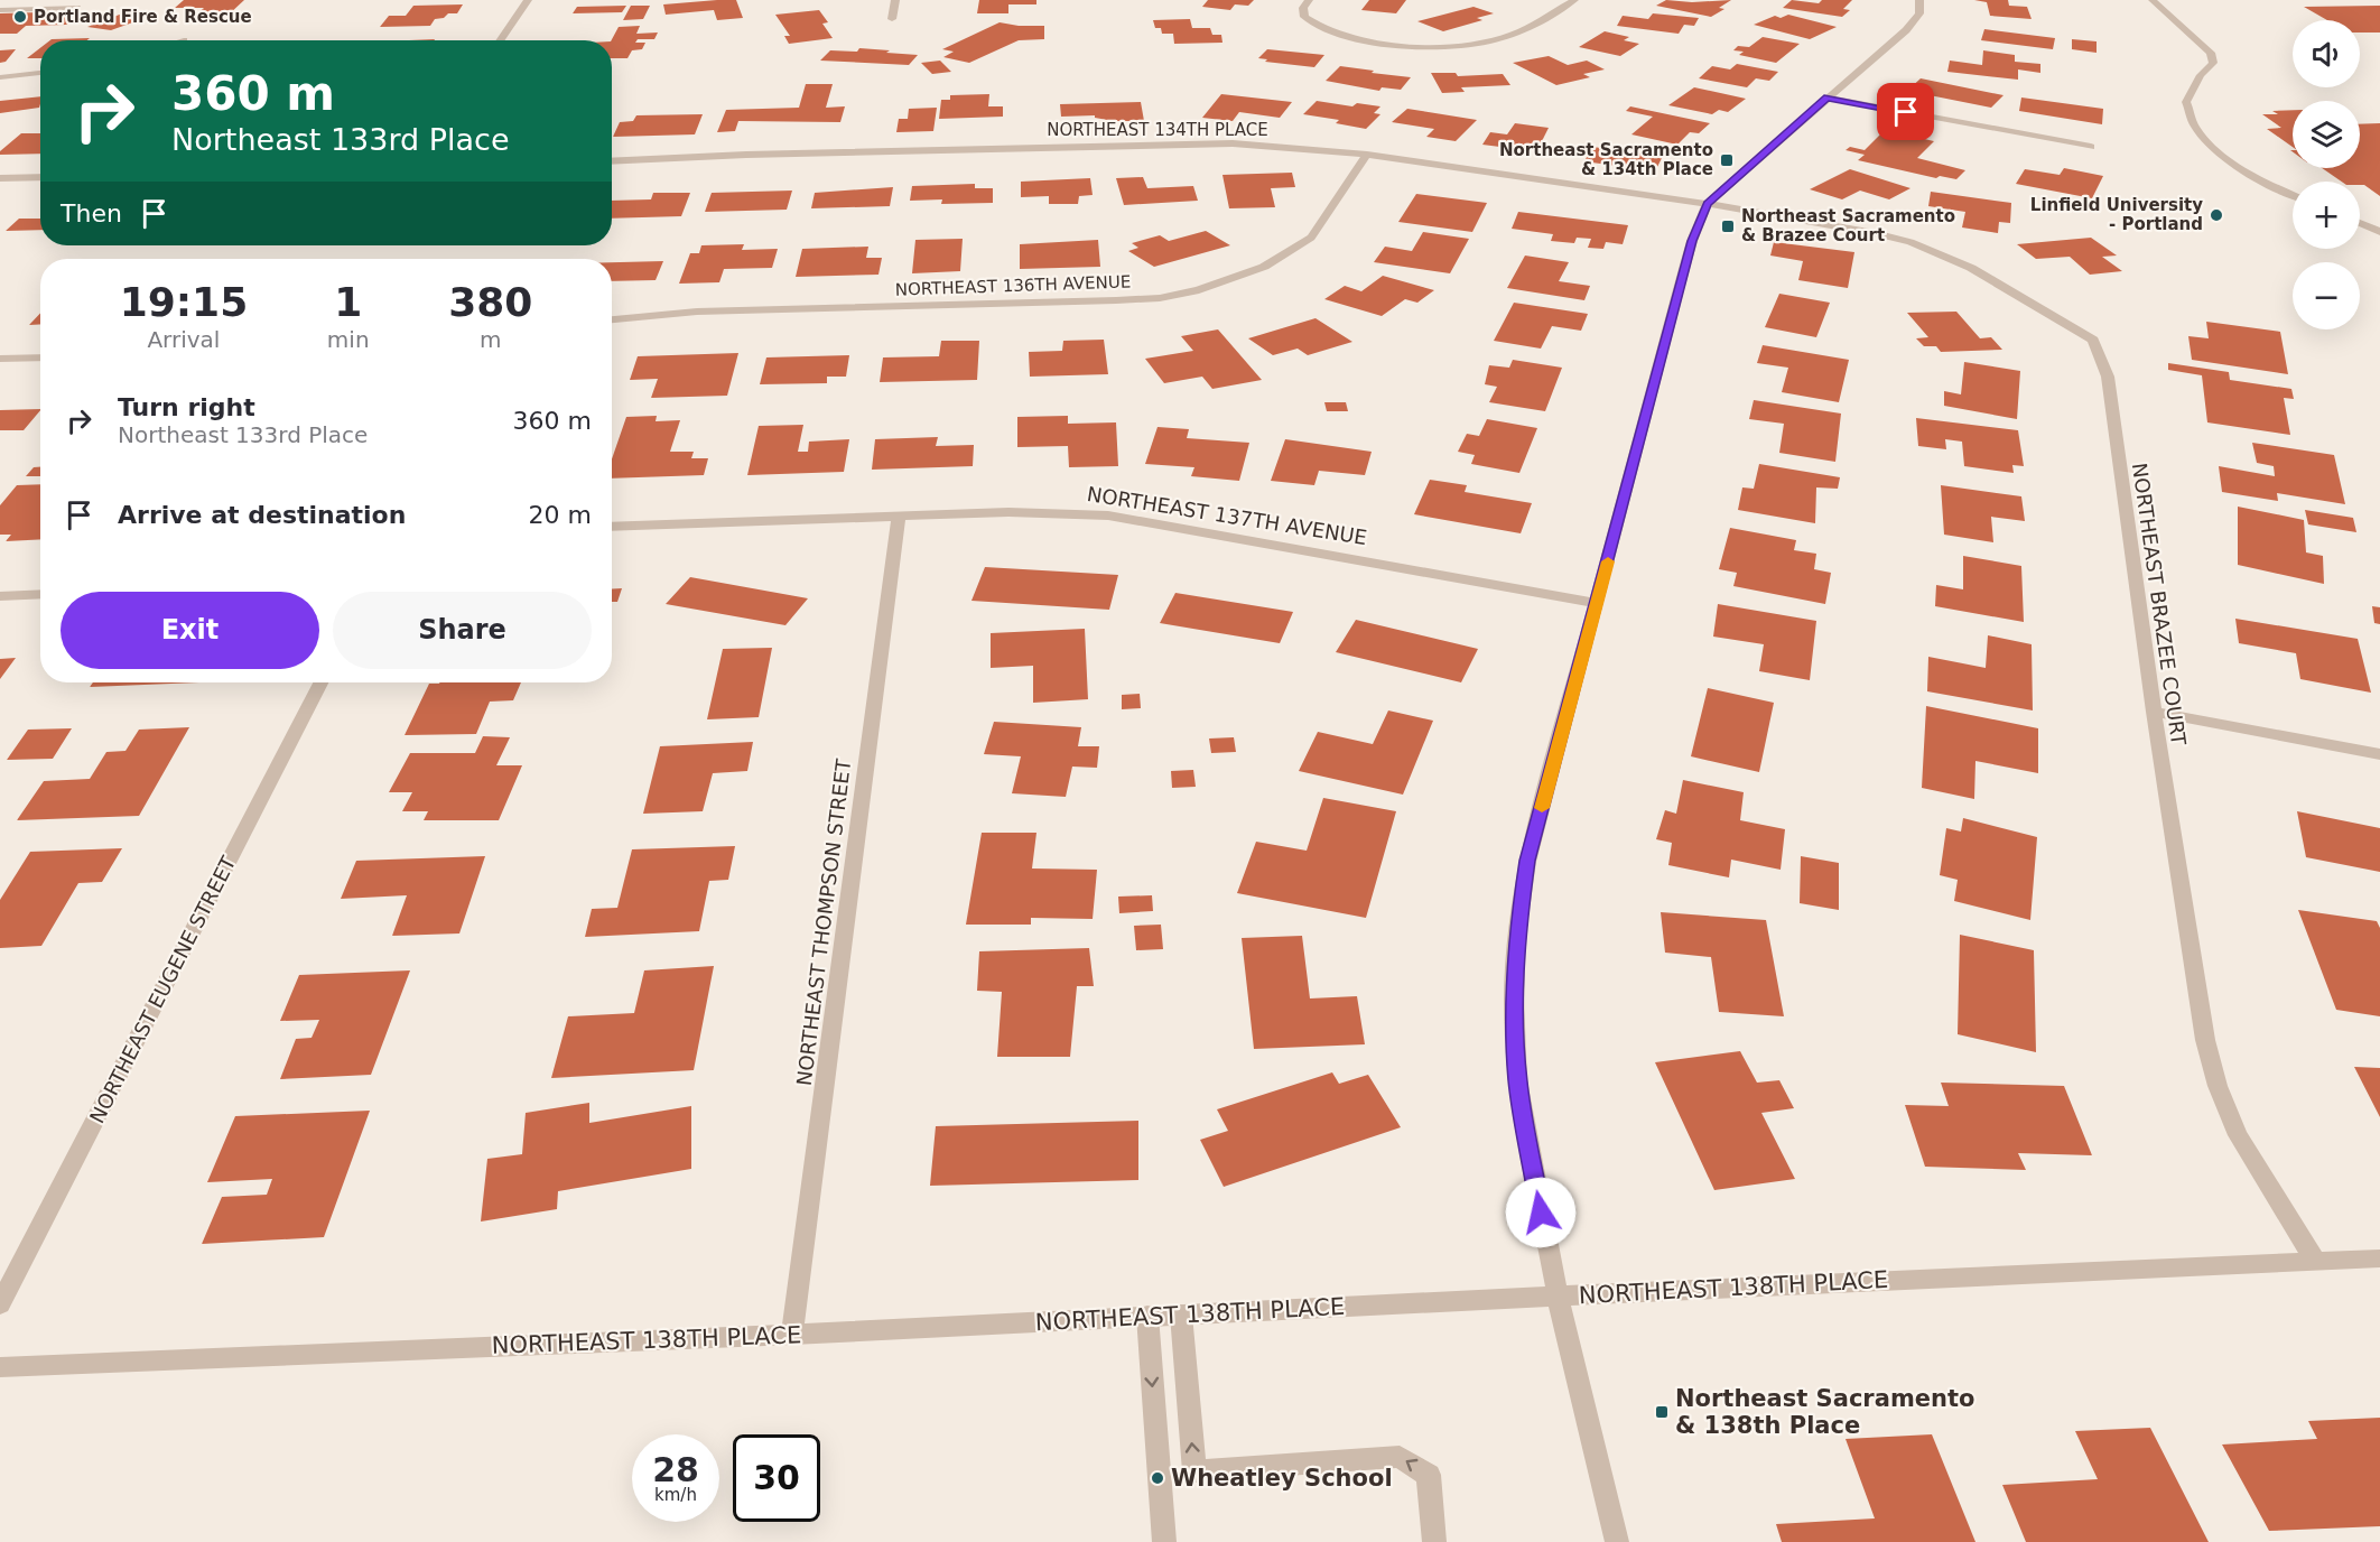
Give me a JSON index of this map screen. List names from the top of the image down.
{
  "streets": {
    "street": [
      "NORTHEAST 134TH PLACE",
      "NORTHEAST 136TH AVENUE",
      "NORTHEAST 137TH AVENUE",
      "NORTHEAST BRAZEE COURT",
      "NORTHEAST THOMPSON STREET",
      "NORTHEAST EUGENE STREET",
      "NORTHEAST 138TH PLACE"
    ]
  },
  "crossings": [
    ["NORTHEAST 134TH PLACE", "NORTHEAST 136TH AVENUE"],
    ["NORTHEAST 134TH PLACE", "NORTHEAST BRAZEE COURT"],
    ["NORTHEAST 137TH AVENUE", "NORTHEAST THOMPSON STREET"],
    ["NORTHEAST BRAZEE COURT", "NORTHEAST 138TH PLACE"],
    ["NORTHEAST THOMPSON STREET", "NORTHEAST 138TH PLACE"]
  ],
  "places": {
    "other": ["Portland Fire & Rescue", "Linfield University - Portland", "Wheatley School"],
    "transit": ["Northeast Sacramento & 134th Place", "Northeast Sacramento & Brazee Court", "Northeast Sacramento & 138th Place"]
  },
  "page": {
    "map_buttons": ["+", "−"],
    "turn": ["360 m", "Northeast 133rd Place"],
    "then": "Then",
    "eta": [
      "19:15",
      "Arrival",
      "1",
      "min",
      "380",
      "m"
    ],
    "list": [
      {
        "name": "Turn right",
        "note": "Northeast 133rd Place",
        "value": "360 m"
      },
      {
        "name": "Arrive at destination",
        "value": "20 m"
      }
    ],
    "buttons": ["Exit", "Share"],
    "speed": "28 km/h",
    "limit": "30"
  }
}
